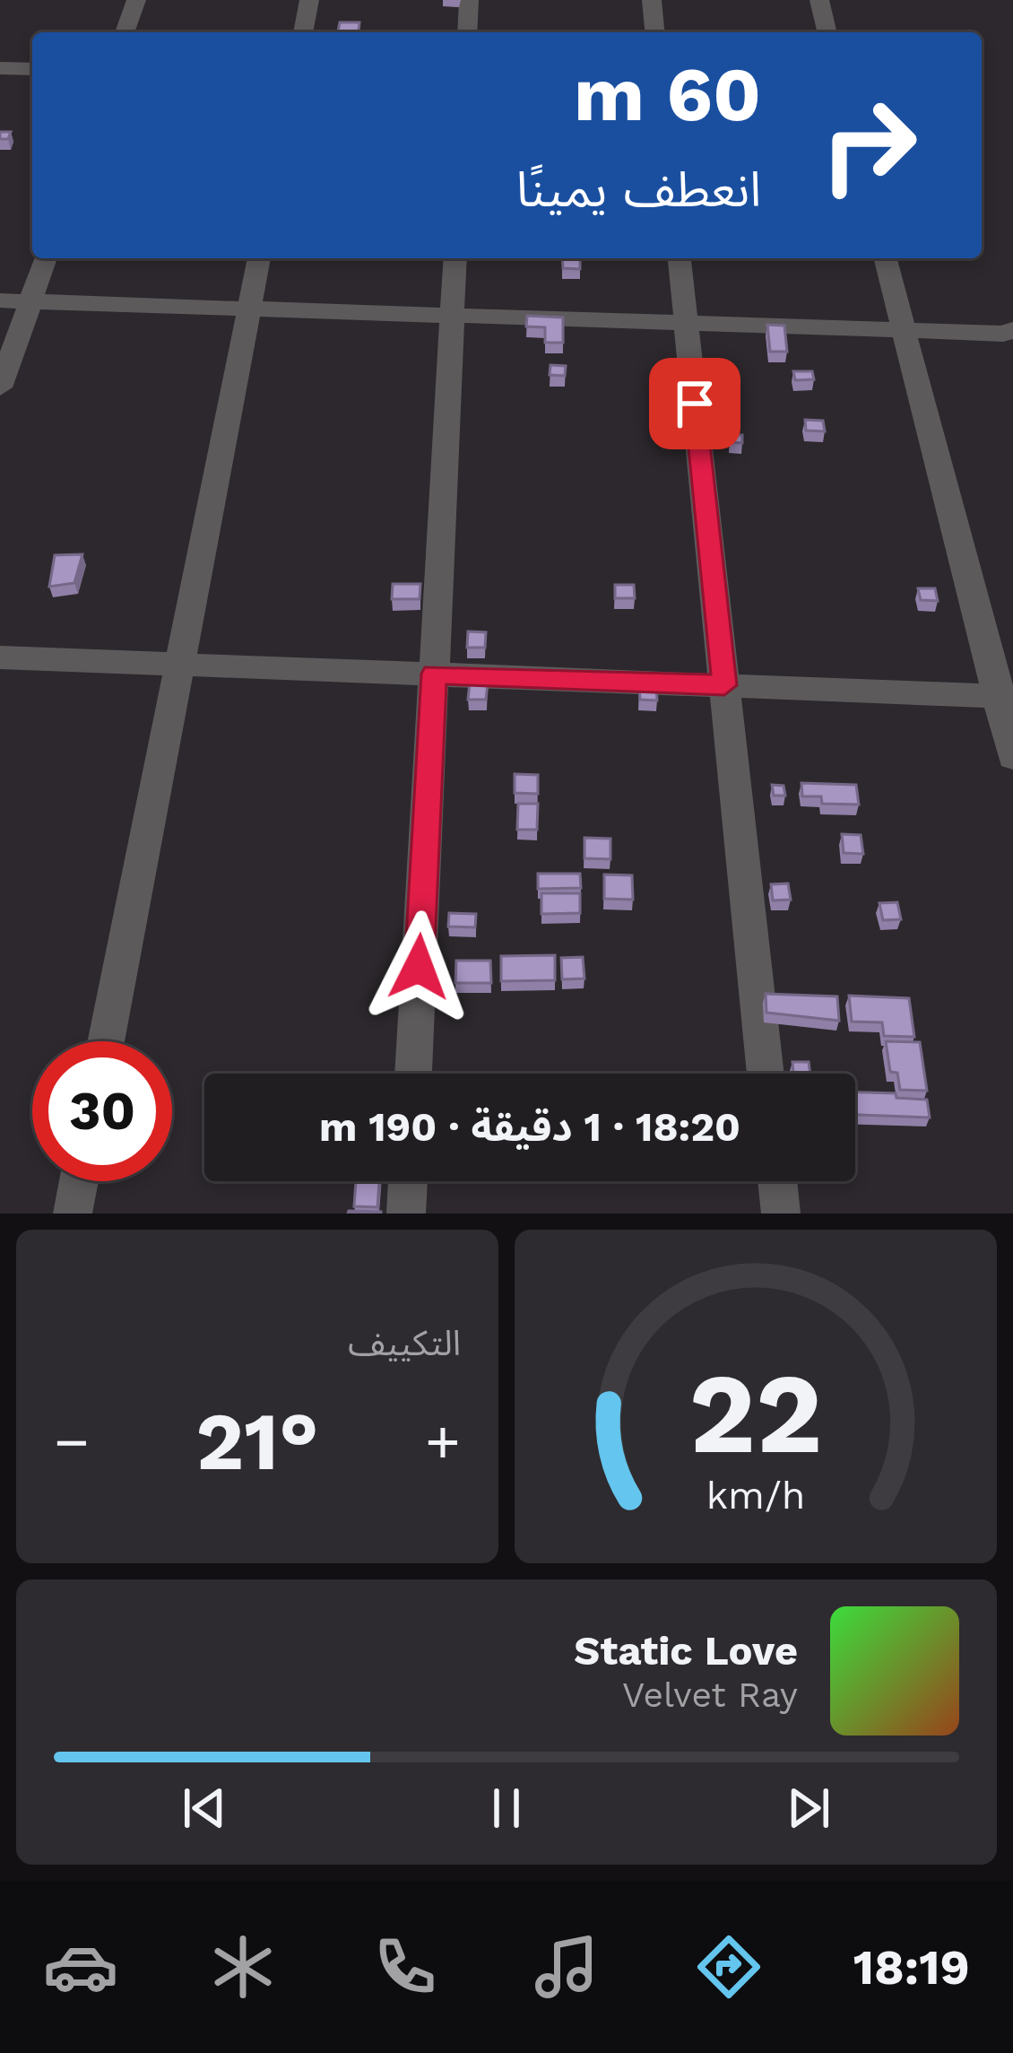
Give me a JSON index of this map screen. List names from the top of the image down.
{
  "page": {
    "turn": ["60 m", "انعطف يمينًا"],
    "limit": "30",
    "trip": "18:20 · 1 دقيقة · 190 m",
    "tile": "التكييف",
    "heat": ["−", "21°", "+"],
    "song": ["Static Love", "Velvet Ray"],
    "tabs": "18:19",
    "gauge": ["22", "km/h"]
  }
}
